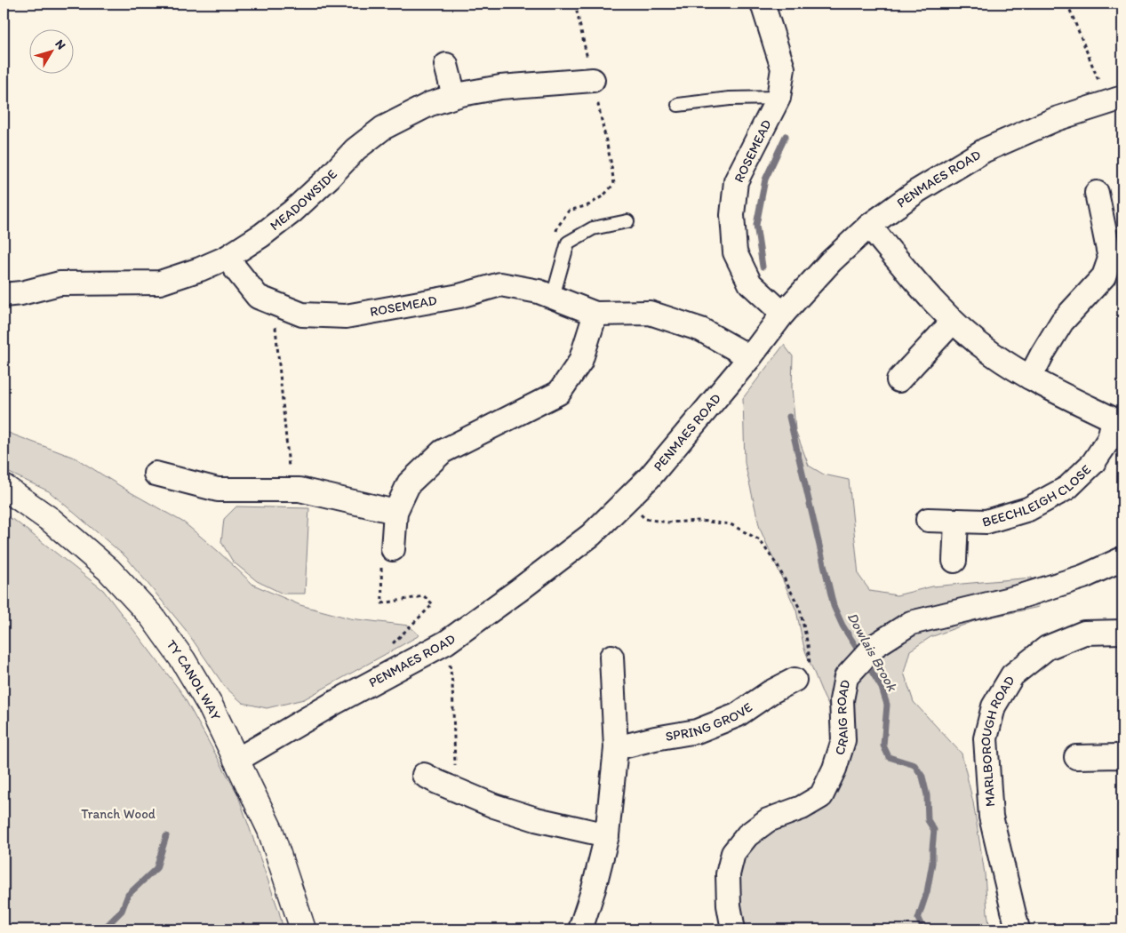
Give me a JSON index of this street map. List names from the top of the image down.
{
  "streets": {
    "street": [
      "ROSEMEAD",
      "PENMAES ROAD",
      "MEADOWSIDE",
      "BEECHLEIGH CLOSE",
      "TY CANOL WAY",
      "CRAIG ROAD",
      "SPRING GROVE",
      "MARLBOROUGH ROAD"
    ]
  },
  "crossings": [
    ["ROSEMEAD", "PENMAES ROAD"],
    ["ROSEMEAD", "MEADOWSIDE"],
    ["PENMAES ROAD", "BEECHLEIGH CLOSE"],
    ["PENMAES ROAD", "TY CANOL WAY"]
  ],
  "water": ["Dowlais Brook"],
  "parks": ["Tranch Wood"],
  "north": "top right"
}
